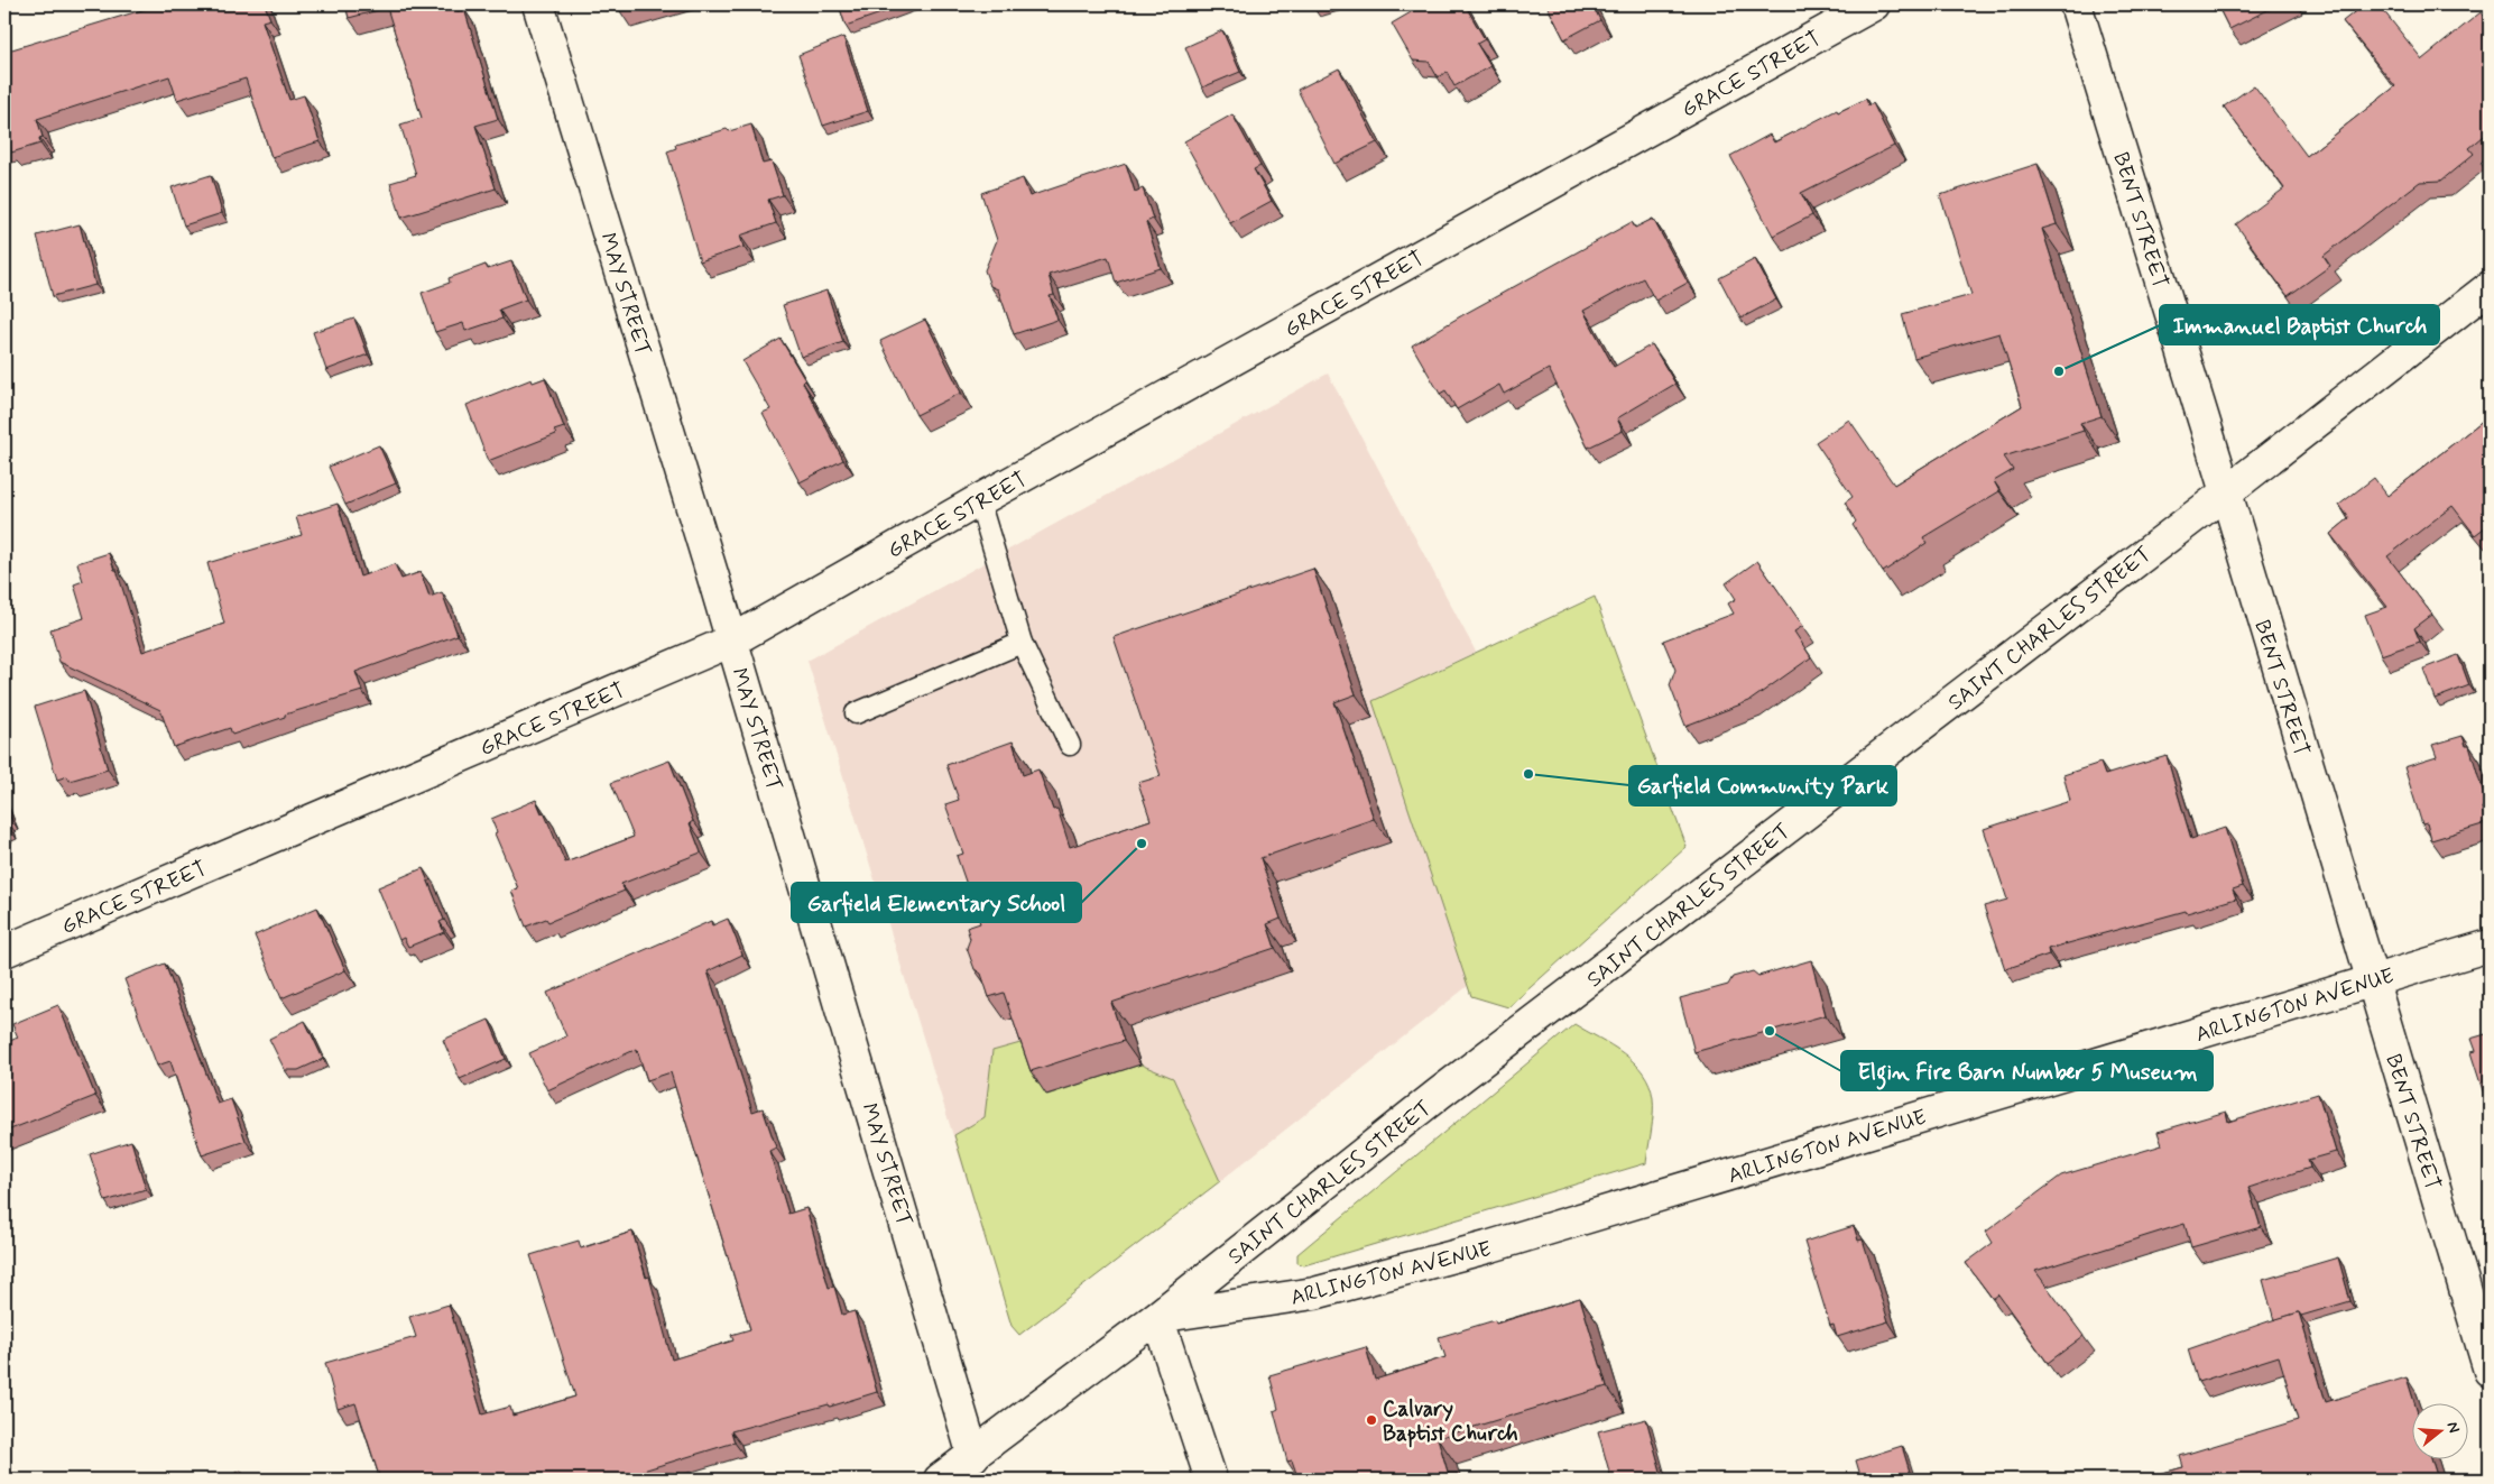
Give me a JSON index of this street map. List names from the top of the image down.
{
  "streets": {
    "street": [
      "GRACE STREET",
      "BENT STREET",
      "MAY STREET",
      "SAINT CHARLES STREET",
      "ARLINGTON AVENUE"
    ]
  },
  "crossings": [
    ["GRACE STREET", "MAY STREET"],
    ["BENT STREET", "SAINT CHARLES STREET"],
    ["BENT STREET", "ARLINGTON AVENUE"],
    ["MAY STREET", "SAINT CHARLES STREET"],
    ["SAINT CHARLES STREET", "ARLINGTON AVENUE"]
  ],
  "places": [
    "Immanuel Baptist Church",
    "Garfield Community Park",
    "Garfield Elementary School",
    "Elgin Fire Barn Number 5 Museum",
    "Calvary Baptist Church"
  ],
  "north": "right"
}
